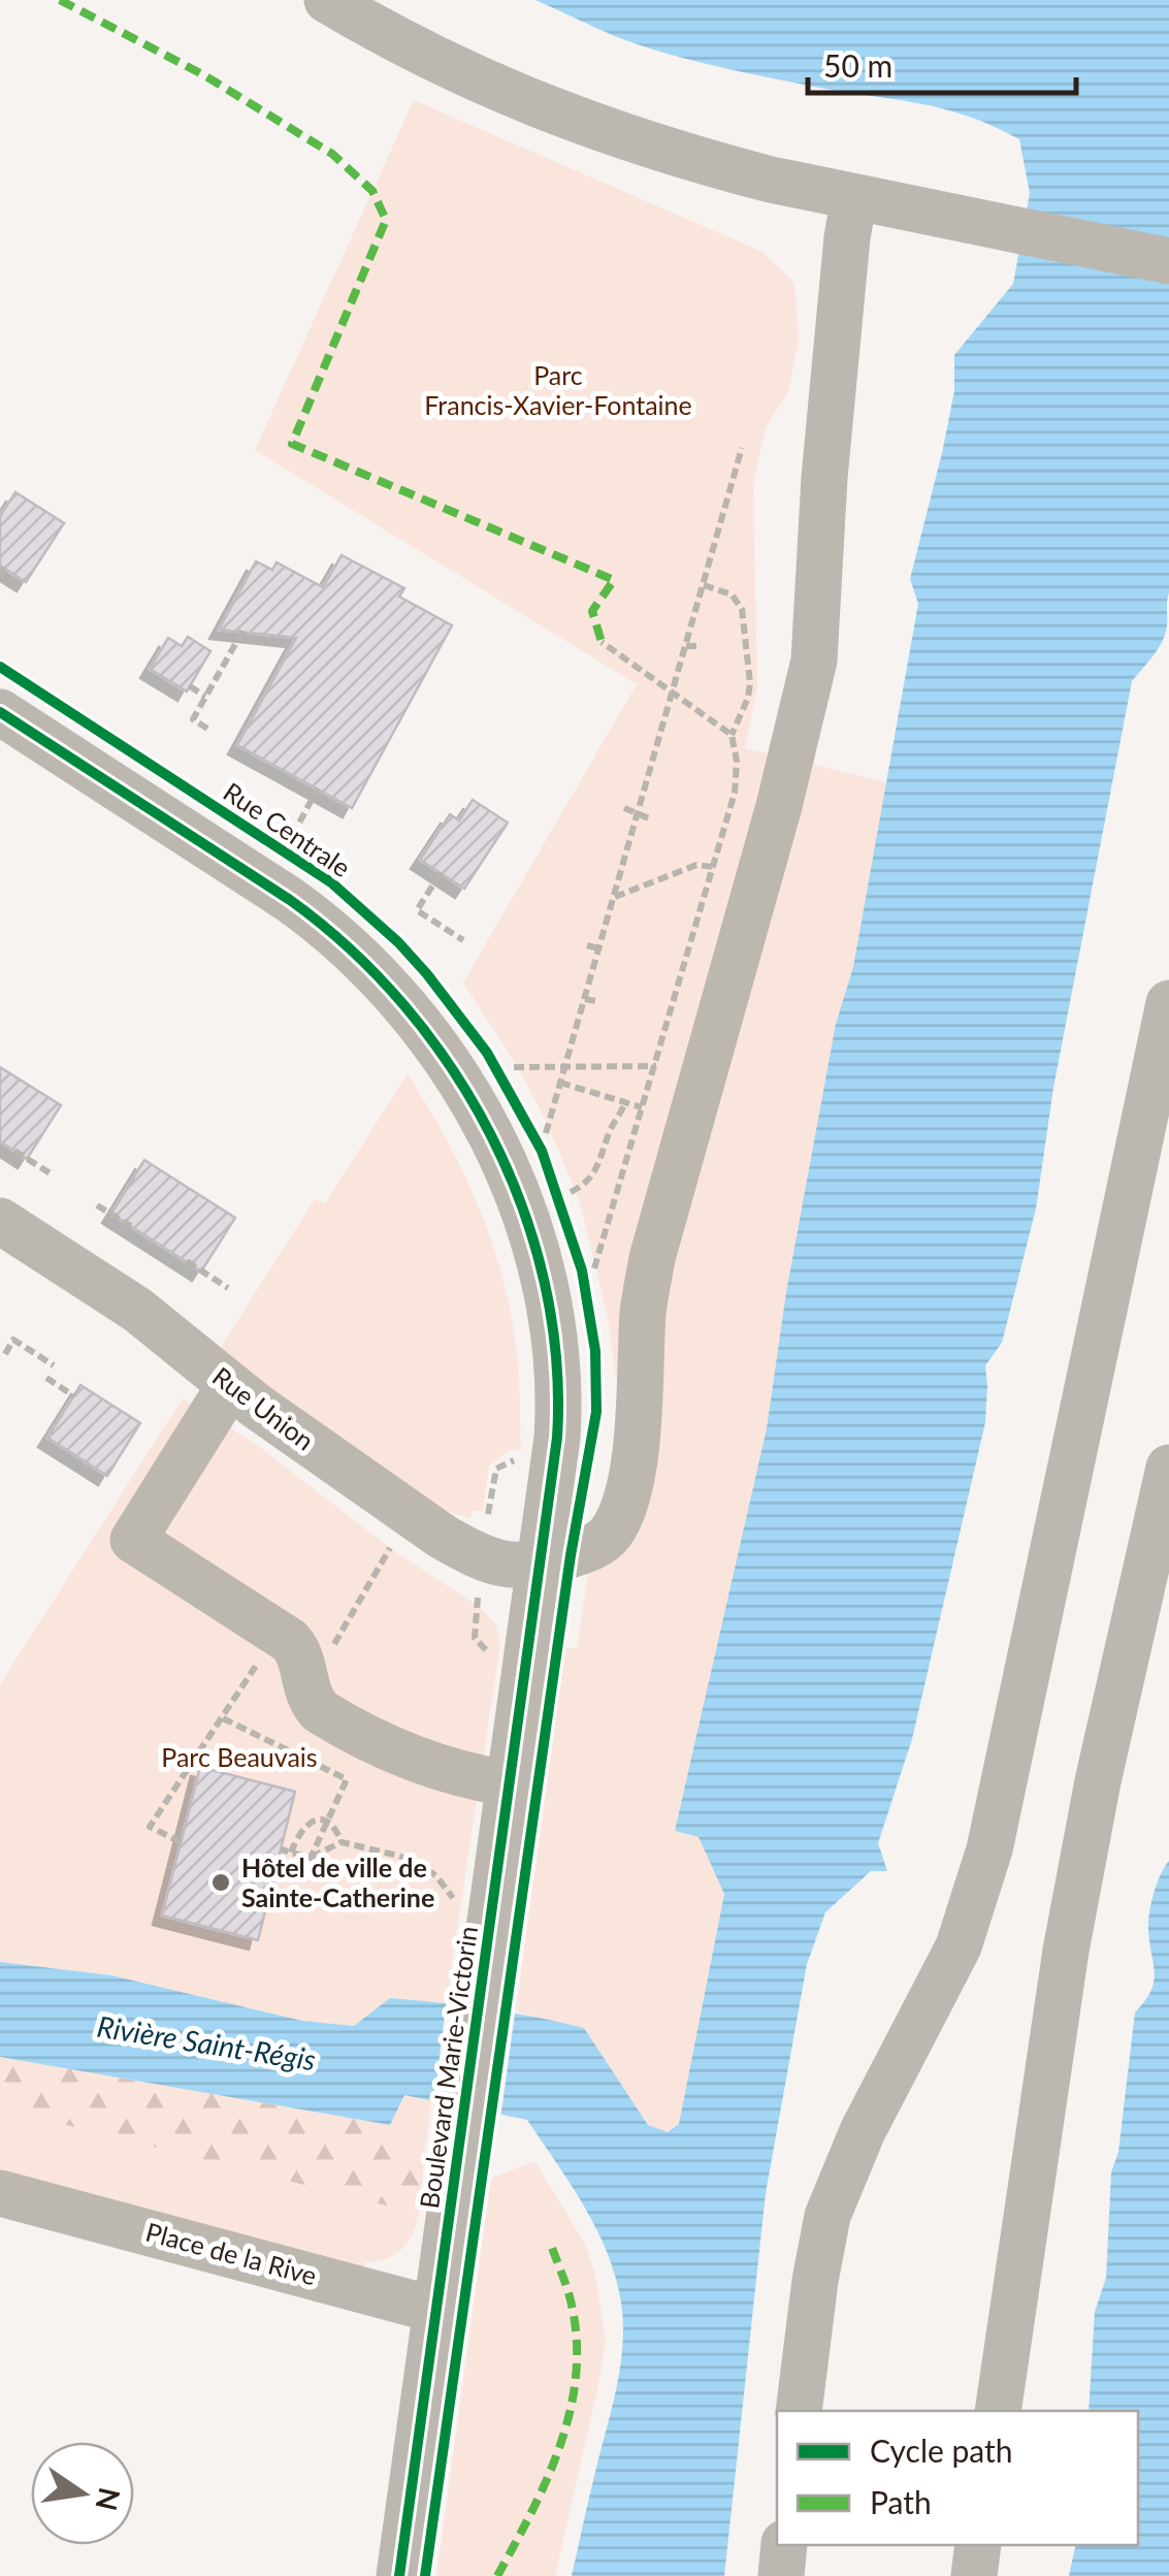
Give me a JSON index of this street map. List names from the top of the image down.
{
  "streets": {
    "street": ["Rue Union", "Boulevard Marie-Victorin", "Place de la Rive"],
    "cycle path": ["Rue Centrale"]
  },
  "crossings": [
    ["Rue Union", "Boulevard Marie-Victorin"],
    ["Boulevard Marie-Victorin", "Place de la Rive"]
  ],
  "water": ["Rivière Saint-Régis"],
  "parks": ["Parc Francis-Xavier-Fontaine", "Parc Beauvais"],
  "places": ["Hôtel de ville de Sainte-Catherine"],
  "legend": ["Cycle path", "Path"],
  "scale_bar": "50 m",
  "north": "right"
}
